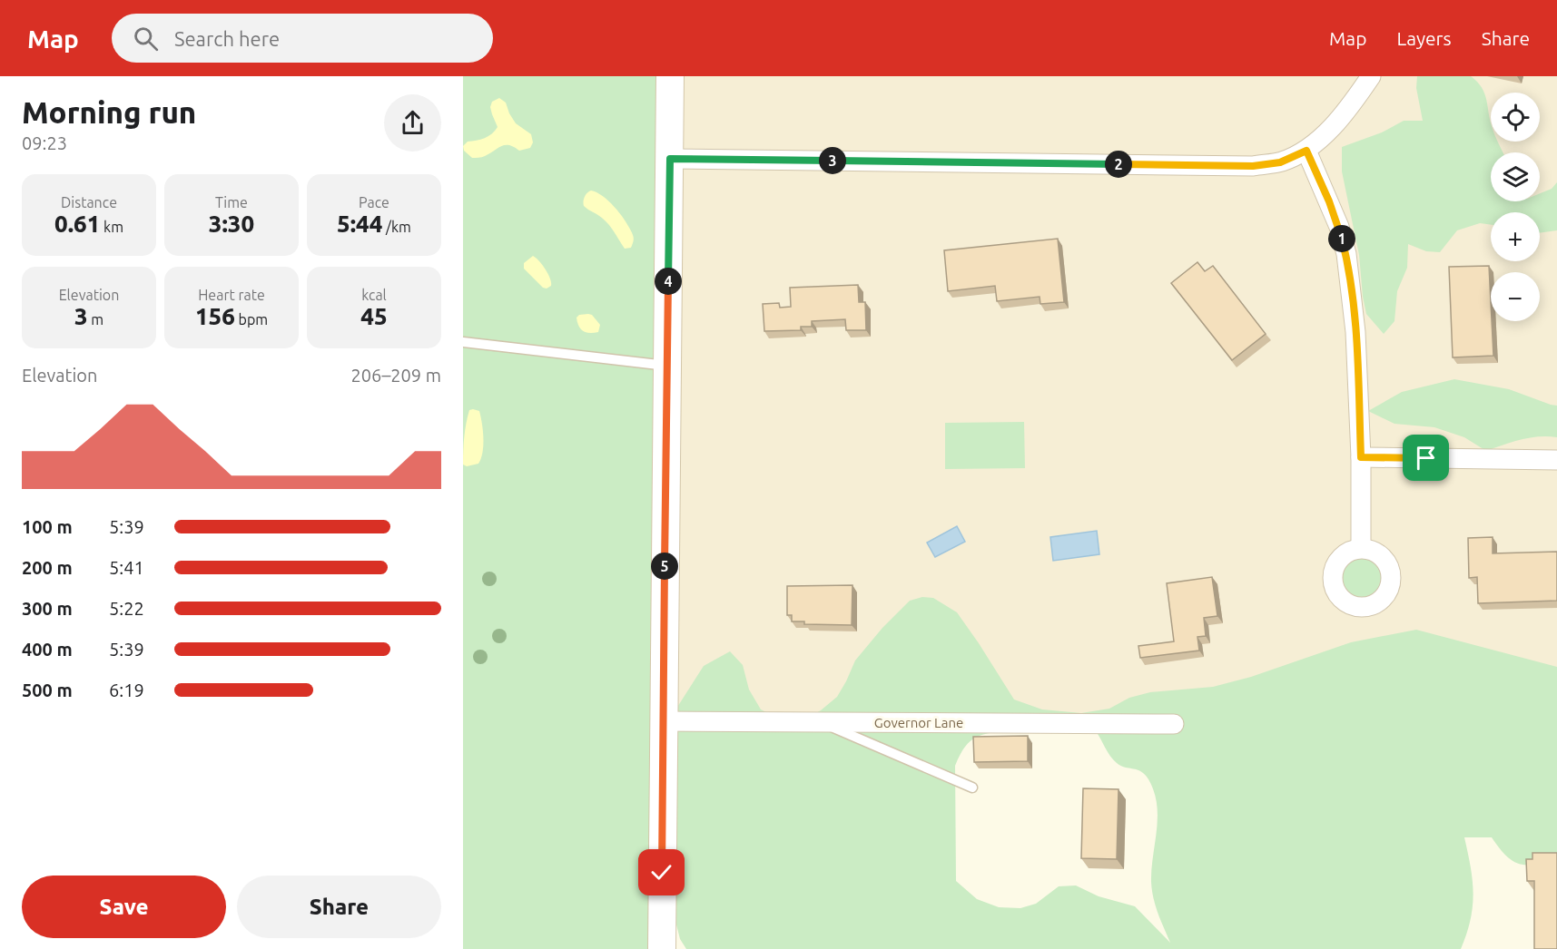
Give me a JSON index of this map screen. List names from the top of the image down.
{
  "streets": {
    "street": ["Governor Lane"]
  },
  "page": {
    "header": "Map",
    "search": "Search here",
    "nav": ["Map", "Layers", "Share"],
    "heading": ["Morning run", "09:23"],
    "map_buttons": ["+", "−"],
    "pins": [
      "3",
      "2",
      "1",
      "4",
      "5"
    ],
    "stats": [
      ["Distance", "0.61 km"],
      ["Time", "3:30"],
      ["Pace", "5:44 /km"],
      ["Elevation", "3 m"],
      ["Heart rate", "156 bpm"],
      ["kcal", "45"]
    ],
    "chart": ["Elevation", "206–209 m"],
    "list": [
      {
        "name": "100 m",
        "note": "5:39"
      },
      {
        "name": "200 m",
        "note": "5:41"
      },
      {
        "name": "300 m",
        "note": "5:22"
      },
      {
        "name": "400 m",
        "note": "5:39"
      },
      {
        "name": "500 m",
        "note": "6:19"
      }
    ],
    "buttons": ["Save", "Share"]
  }
}
